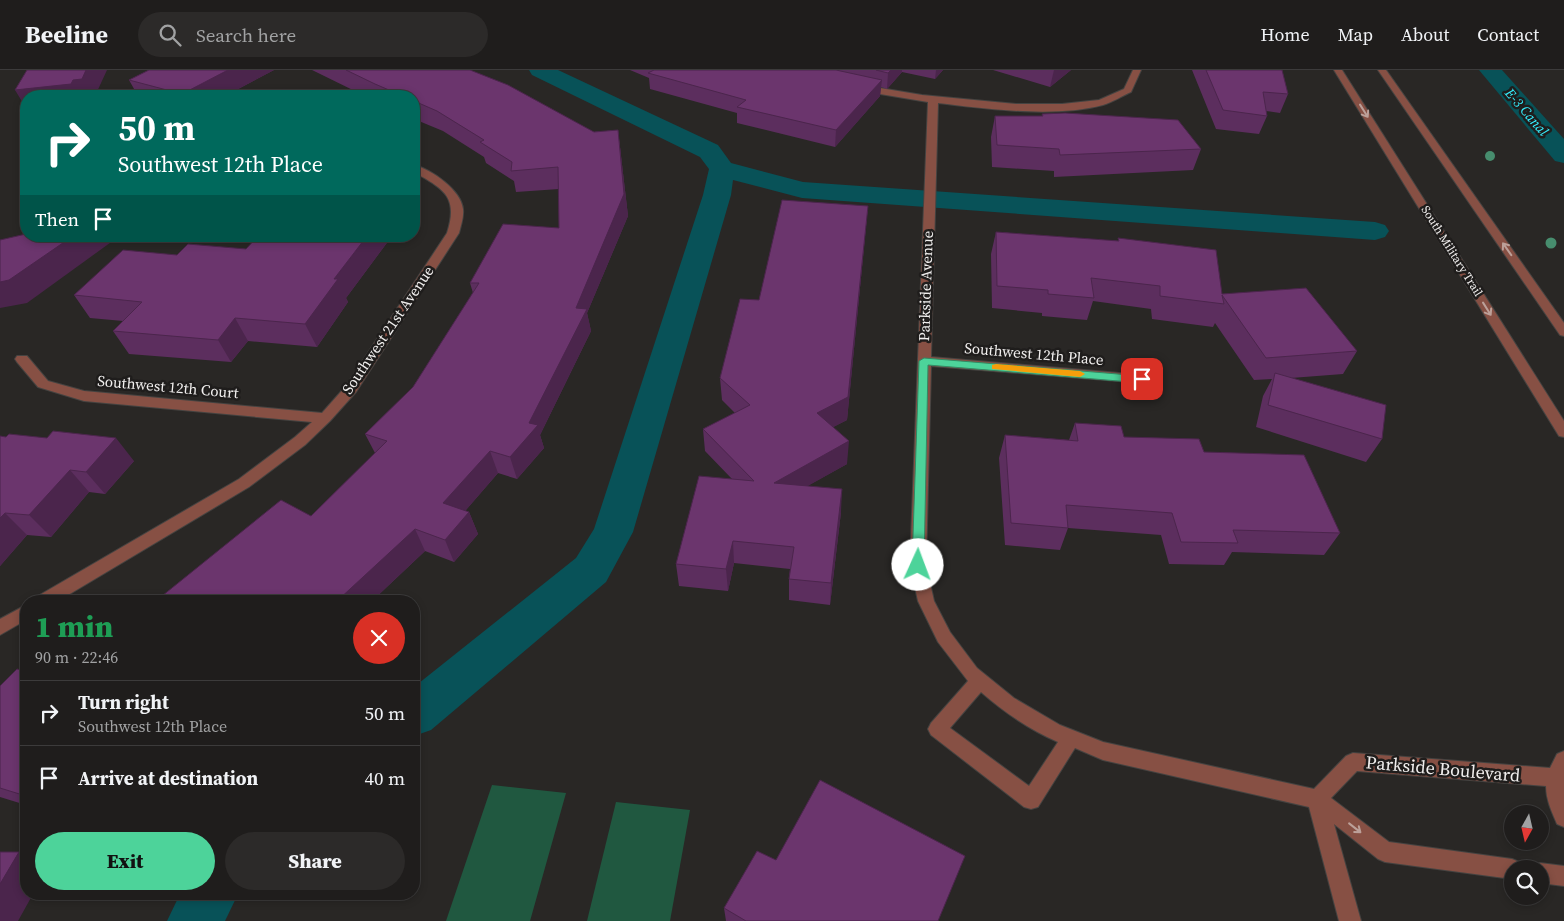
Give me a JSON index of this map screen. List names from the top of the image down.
{
  "streets": {
    "street": [
      "South Military Trail",
      "Parkside Avenue",
      "Southwest 21st Avenue",
      "Southwest 12th Place",
      "Southwest 12th Court",
      "Parkside Boulevard"
    ]
  },
  "crossings": [
    ["Parkside Avenue", "Southwest 12th Place"],
    ["Parkside Avenue", "Parkside Boulevard"],
    ["Southwest 21st Avenue", "Southwest 12th Court"]
  ],
  "water": ["E-3 Canal"],
  "north": "bottom",
  "page": {
    "header": "Beeline",
    "search": "Search here",
    "nav": [
      "Home",
      "Map",
      "About",
      "Contact"
    ],
    "turn": ["50 m", "Southwest 12th Place"],
    "then": "Then",
    "heading": ["1 min", "90 m · 22:46"],
    "list": [
      {
        "name": "Turn right",
        "note": "Southwest 12th Place",
        "value": "50 m"
      },
      {
        "name": "Arrive at destination",
        "value": "40 m"
      }
    ],
    "buttons": ["Exit", "Share"]
  }
}
